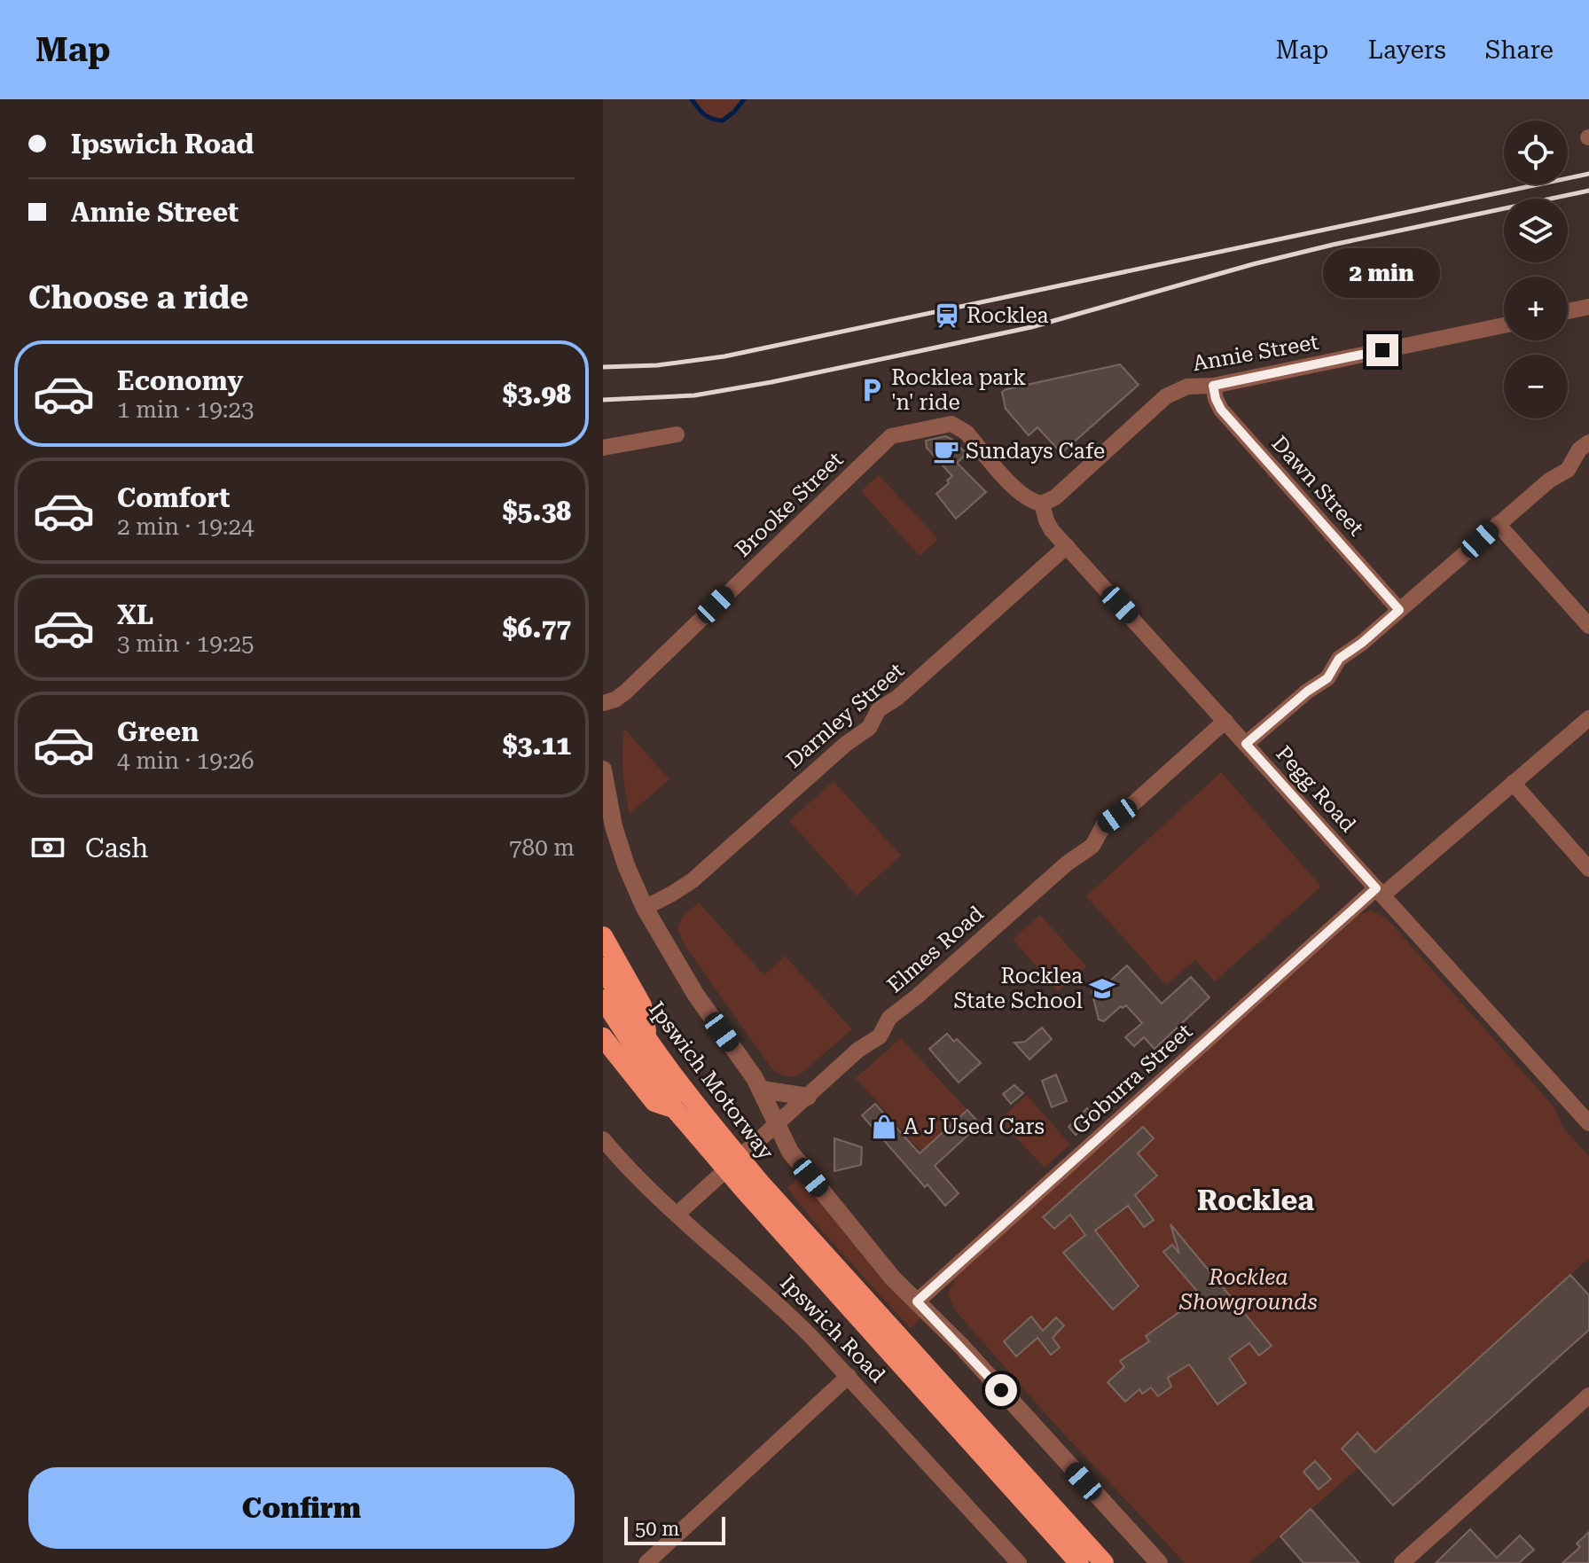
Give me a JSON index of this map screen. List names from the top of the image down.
{
  "streets": {
    "highway": ["Ipswich Motorway"],
    "street": [
      "Annie Street",
      "Dawn Street",
      "Brooke Street",
      "Darnley Street",
      "Pegg Road",
      "Elmes Road",
      "Goburra Street",
      "Ipswich Road"
    ]
  },
  "crossings": [
    ["Annie Street", "Dawn Street"],
    ["Annie Street", "Brooke Street"],
    ["Annie Street", "Pegg Road"],
    ["Brooke Street", "Pegg Road"],
    ["Darnley Street", "Pegg Road"],
    ["Pegg Road", "Elmes Road"],
    ["Pegg Road", "Goburra Street"],
    ["Elmes Road", "Ipswich Road"]
  ],
  "districts": ["Rocklea"],
  "parks": ["Rocklea Showgrounds"],
  "places": {
    "station": ["Rocklea"],
    "parking": ["Rocklea park 'n' ride"],
    "cafe": ["Sundays Cafe"],
    "school or university": ["Rocklea State School"],
    "shop": ["A J Used Cars"]
  },
  "scale_bar": "50 m",
  "page": {
    "header": "Map",
    "nav": ["Map", "Layers", "Share"],
    "banner": ["Ipswich Road", "Annie Street"],
    "map_buttons": ["+", "−"],
    "bubble": "2 min",
    "heading": "Choose a ride",
    "list": [
      {
        "name": "Economy",
        "note": "1 min · 19:23",
        "value": "$3.98"
      },
      {
        "name": "Comfort",
        "note": "2 min · 19:24",
        "value": "$5.38"
      },
      {
        "name": "XL",
        "note": "3 min · 19:25",
        "value": "$6.77"
      },
      {
        "name": "Green",
        "note": "4 min · 19:26",
        "value": "$3.11"
      }
    ],
    "pay": ["Cash", "780 m"],
    "buttons": "Confirm",
    "scale": "50 m"
  }
}
